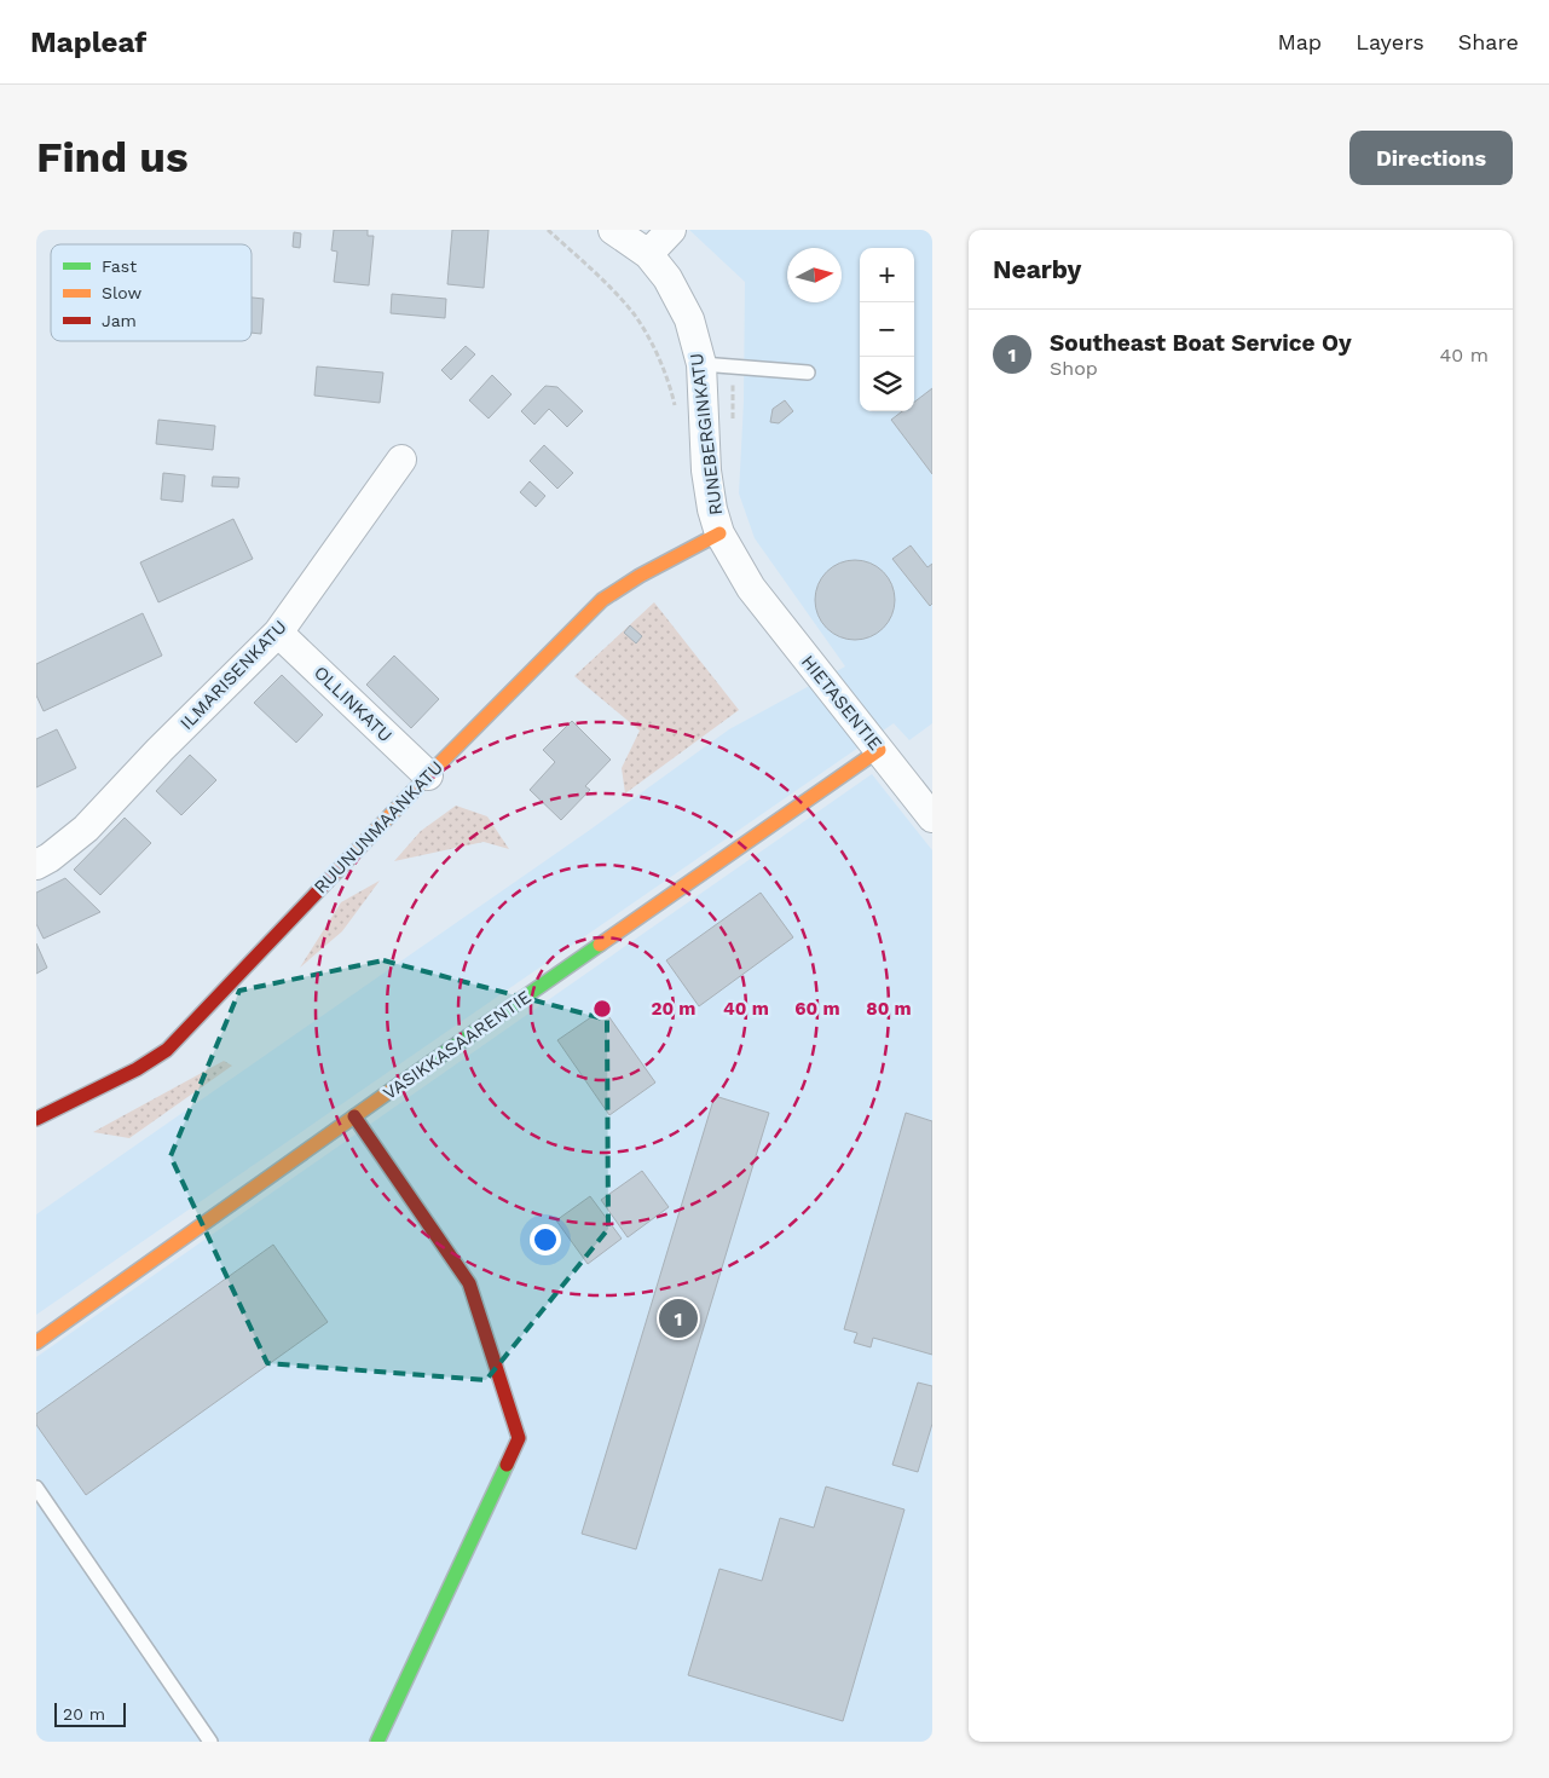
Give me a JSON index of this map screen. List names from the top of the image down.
{
  "streets": {
    "street": [
      "RUNEBERGINKATU",
      "ILMARISENKATU",
      "HIETASENTIE",
      "OLLINKATU",
      "RUUNUNMAANKATU",
      "VASIKKASAARENTIE"
    ]
  },
  "crossings": [
    ["RUNEBERGINKATU", "HIETASENTIE"],
    ["RUNEBERGINKATU", "RUUNUNMAANKATU"],
    ["ILMARISENKATU", "OLLINKATU"],
    ["HIETASENTIE", "VASIKKASAARENTIE"],
    ["OLLINKATU", "RUUNUNMAANKATU"]
  ],
  "legend": ["Fast", "Slow", "Jam"],
  "scale_bar": "20 m",
  "north": "right",
  "page": {
    "header": "Mapleaf",
    "nav": ["Map", "Layers", "Share"],
    "buttons": "Directions",
    "title": "Find us",
    "heading": "Nearby",
    "map_buttons": ["+", "−"],
    "list": [
      {
        "mark": "1",
        "name": "Southeast Boat Service Oy",
        "note": "Shop",
        "value": "40 m"
      }
    ],
    "pins": "1",
    "scale": "20 m"
  },
  "rings": [
    "20 m",
    "40 m",
    "60 m",
    "80 m"
  ]
}
